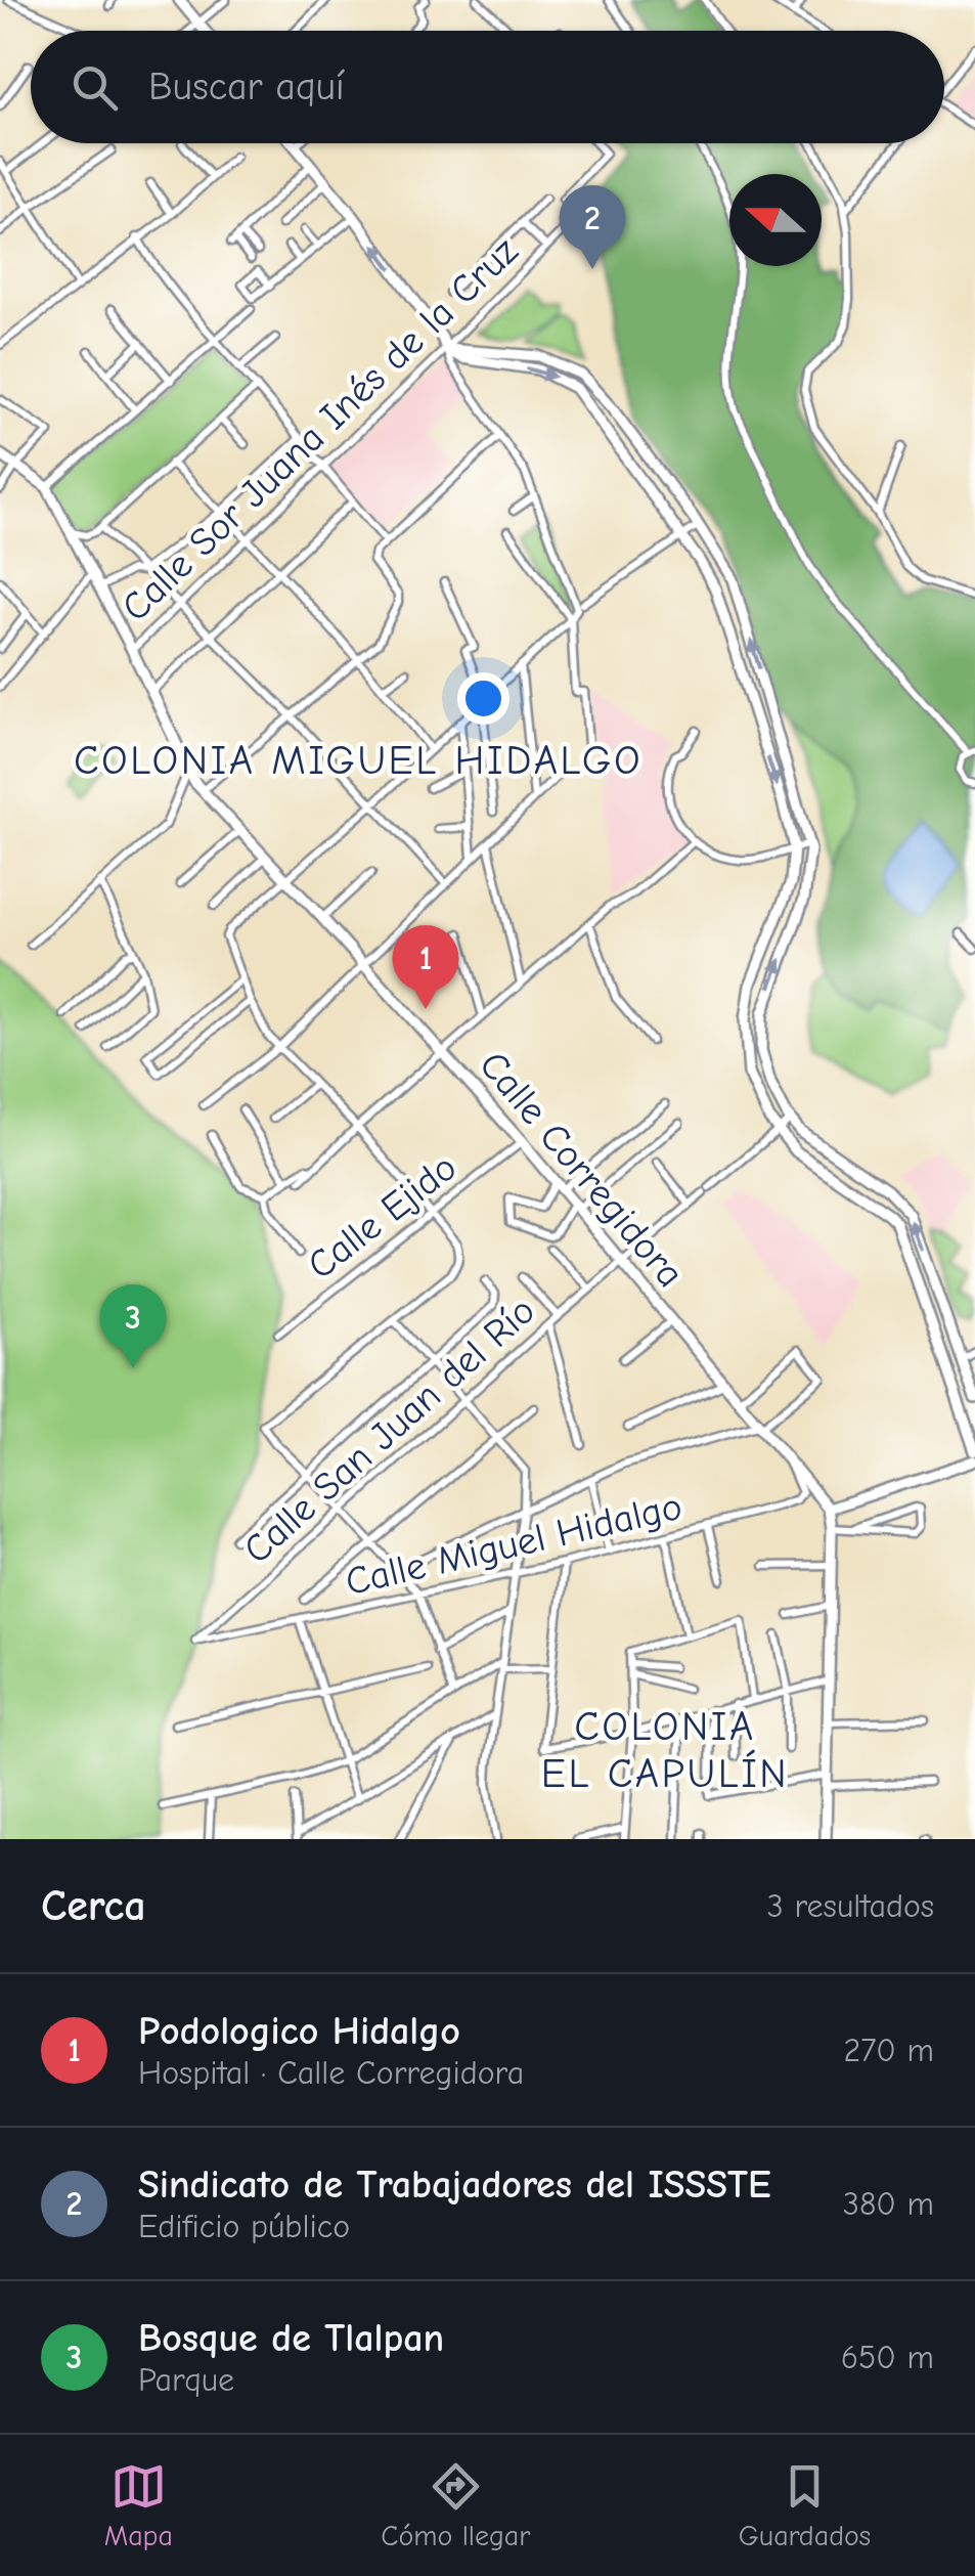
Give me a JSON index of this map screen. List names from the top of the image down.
{
  "streets": {
    "street": [
      "Calle Sor Juana Inés de la Cruz",
      "Calle Corregidora",
      "Calle Ejido",
      "Calle San Juan del Río",
      "Calle Miguel Hidalgo"
    ]
  },
  "crossings": [
    ["Calle Sor Juana Inés de la Cruz", "Calle Corregidora"],
    ["Calle Corregidora", "Calle Ejido"],
    ["Calle Corregidora", "Calle San Juan del Río"],
    ["Calle Corregidora", "Calle Miguel Hidalgo"],
    ["Calle San Juan del Río", "Calle Miguel Hidalgo"]
  ],
  "districts": ["COLONIA MIGUEL HIDALGO", "COLONIA EL CAPULÍN"],
  "north": "left",
  "page": {
    "search": "Buscar aquí",
    "pins": ["2", "1", "3"],
    "heading": ["Cerca", "3 resultados"],
    "list": [
      {
        "mark": "1",
        "name": "Podologico Hidalgo",
        "note": "Hospital · Calle Corregidora",
        "value": "270 m"
      },
      {
        "mark": "2",
        "name": "Sindicato de Trabajadores del ISSSTE",
        "note": "Edificio público",
        "value": "380 m"
      },
      {
        "mark": "3",
        "name": "Bosque de Tlalpan",
        "note": "Parque",
        "value": "650 m"
      }
    ],
    "nav": ["Mapa", "Cómo llegar", "Guardados"]
  }
}
